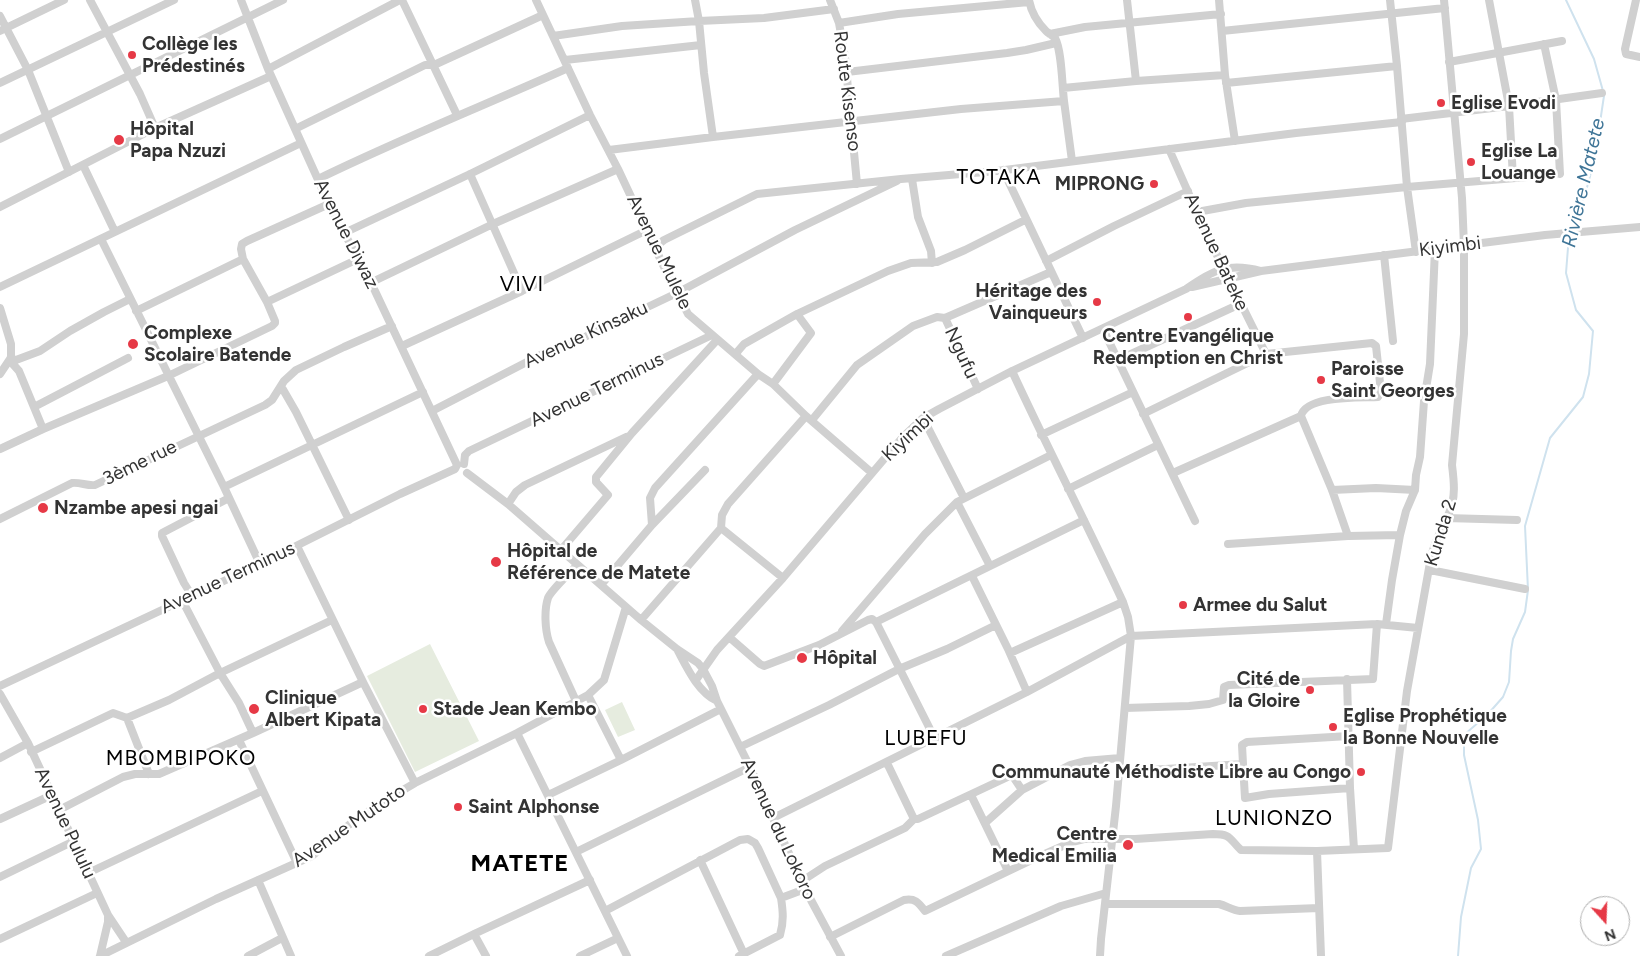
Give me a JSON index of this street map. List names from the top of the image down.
{
  "streets": {
    "street": [
      "Route Kisenso",
      "Avenue Diwaz",
      "Kiyimbi",
      "Avenue Mulele",
      "Avenue Bateke",
      "Avenue Kinsaku",
      "Ngufu",
      "Avenue Terminus",
      "3ème rue",
      "Kunda 2",
      "Avenue Pululu",
      "Avenue Mutoto",
      "Avenue du Lokoro"
    ]
  },
  "crossings": [
    ["Avenue Diwaz", "Avenue Kinsaku"],
    ["Avenue Diwaz", "Avenue Terminus"],
    ["Avenue Diwaz", "3ème rue"],
    ["Kiyimbi", "Avenue Mulele"],
    ["Kiyimbi", "Ngufu"],
    ["Kiyimbi", "Kunda 2"],
    ["Kiyimbi", "Avenue du Lokoro"],
    ["Avenue Mulele", "Avenue Kinsaku"],
    ["Avenue Mulele", "Avenue Terminus"],
    ["Avenue Pululu", "Avenue Mutoto"]
  ],
  "districts": [
    "TOTAKA",
    "VIVI",
    "LUBEFU",
    "MBOMBIPOKO",
    "LUNIONZO",
    "MATETE"
  ],
  "water": ["Rivière Matete"],
  "places": [
    "Collège les Prédestinés",
    "Eglise Evodi",
    "Hôpital Papa Nzuzi",
    "Eglise La Louange",
    "MIPRONG",
    "Héritage des Vainqueurs",
    "Centre Evangélique Redemption en Christ",
    "Complexe Scolaire Batende",
    "Paroisse Saint Georges",
    "Nzambe apesi ngai",
    "Hôpital de Référence de Matete",
    "Armee du Salut",
    "Hôpital",
    "Cité de la Gloire",
    "Clinique Albert Kipata",
    "Stade Jean Kembo",
    "Eglise Prophétique la Bonne Nouvelle",
    "Communauté Méthodiste Libre au Congo",
    "Saint Alphonse",
    "Centre Medical Emilia"
  ],
  "north": "bottom"
}
